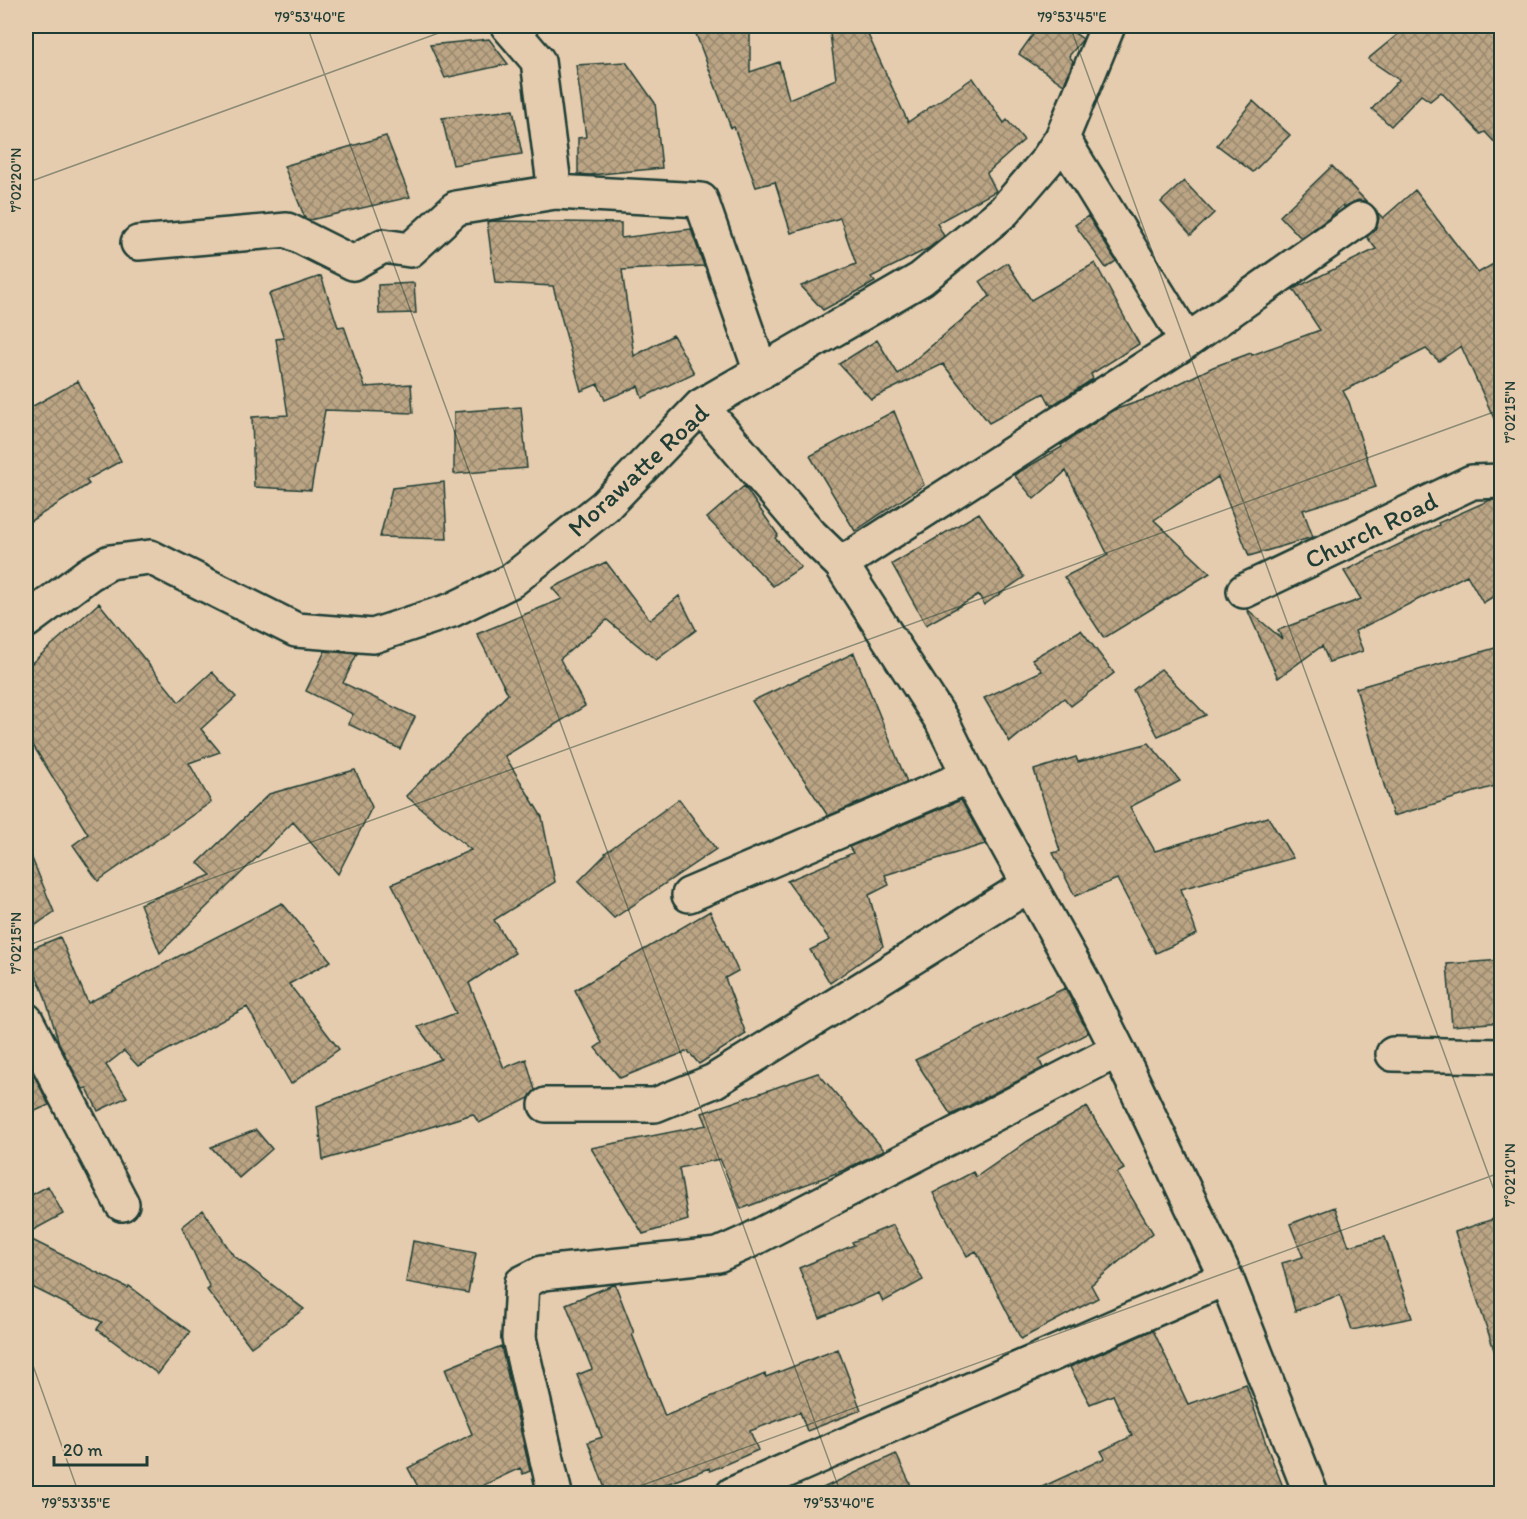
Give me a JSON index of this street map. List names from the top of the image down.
{
  "streets": {
    "street": ["Morawatte Road", "Church Road"]
  },
  "scale_bar": "20 m",
  "coordinates": [
    "79°53'40\"E",
    "79°53'45\"E",
    "7°02'20\"N",
    "7°02'15\"N",
    "7°02'10\"N",
    "79°53'35\"E"
  ]
}
